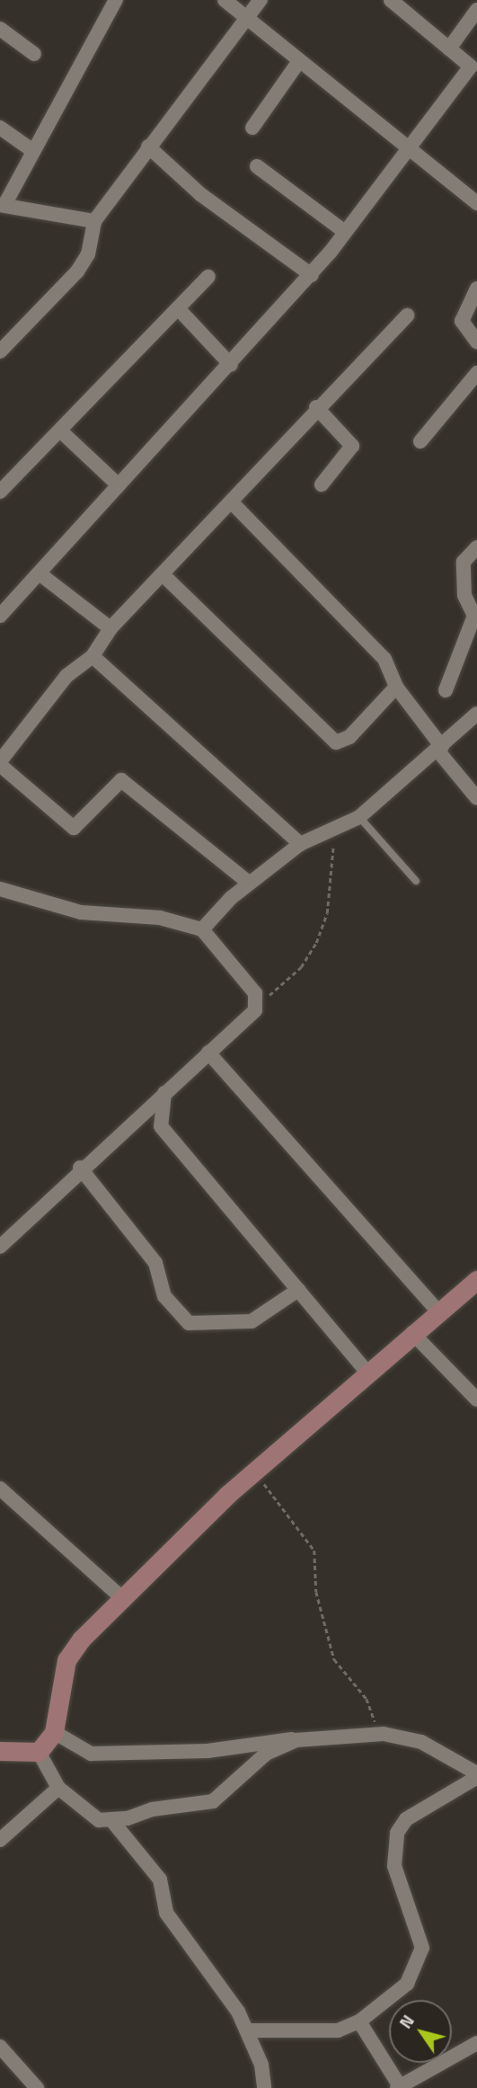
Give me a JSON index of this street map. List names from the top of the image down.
{
  "north": "top left"
}
